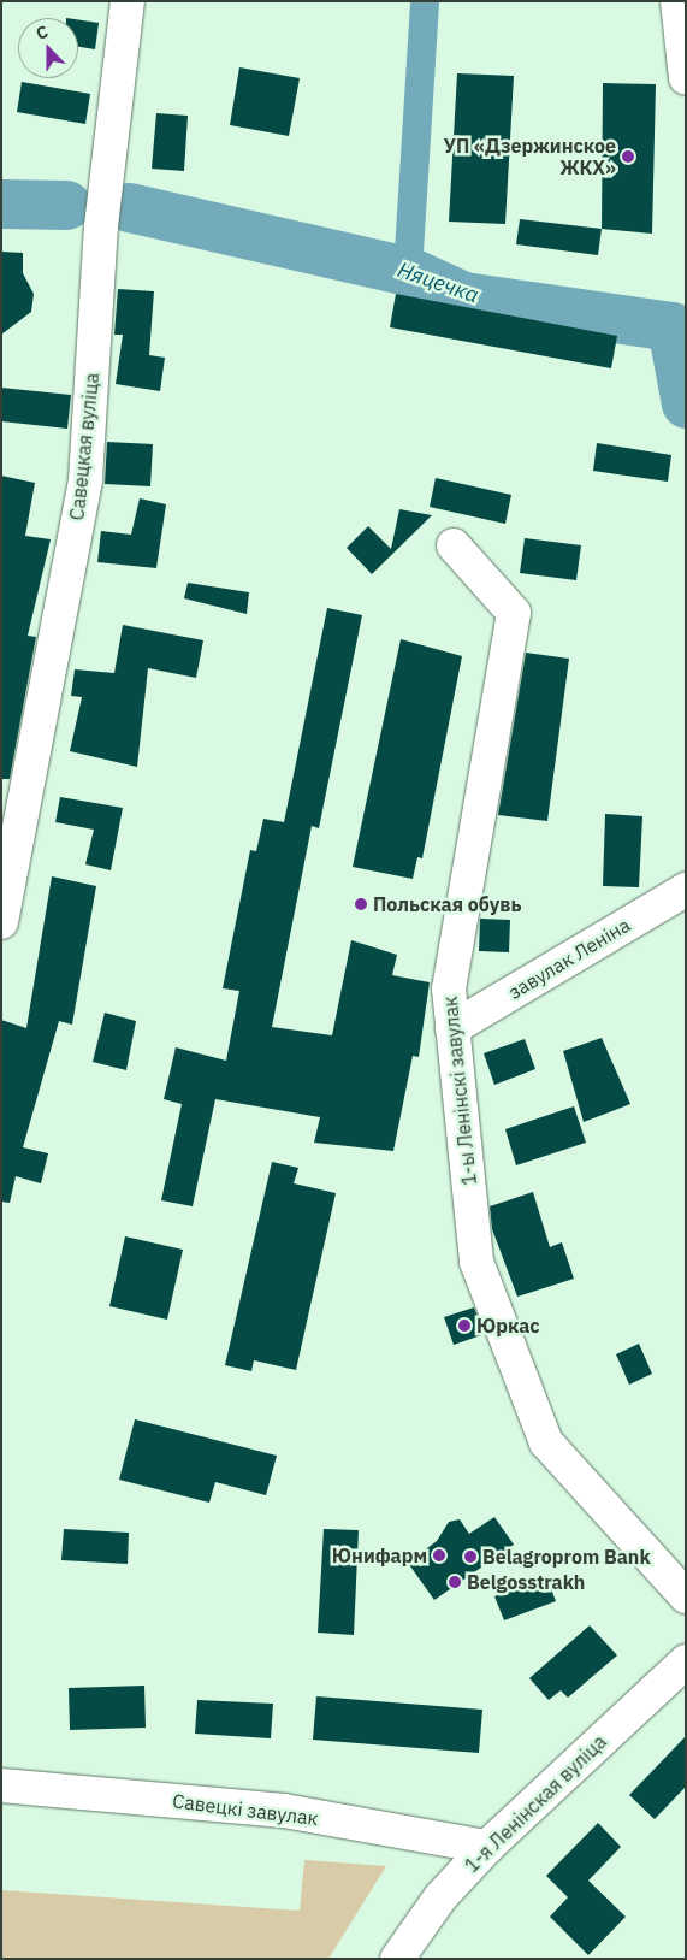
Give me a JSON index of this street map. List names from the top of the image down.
{
  "streets": {
    "street": [
      "Савецкая вуліца",
      "завулак Леніна",
      "1-ы Ленінскі завулак",
      "1-я Ленінская вуліца",
      "Савецкі завулак"
    ]
  },
  "crossings": [
    ["завулак Леніна", "1-ы Ленінскі завулак"],
    ["1-я Ленінская вуліца", "Савецкі завулак"]
  ],
  "water": ["Няцечка"],
  "places": [
    "УП «Дзержинское ЖКХ»",
    "Польская обувь",
    "Юркас",
    "Юнифарм",
    "Belagroprom Bank",
    "Belgosstrakh"
  ],
  "north": "top"
}
